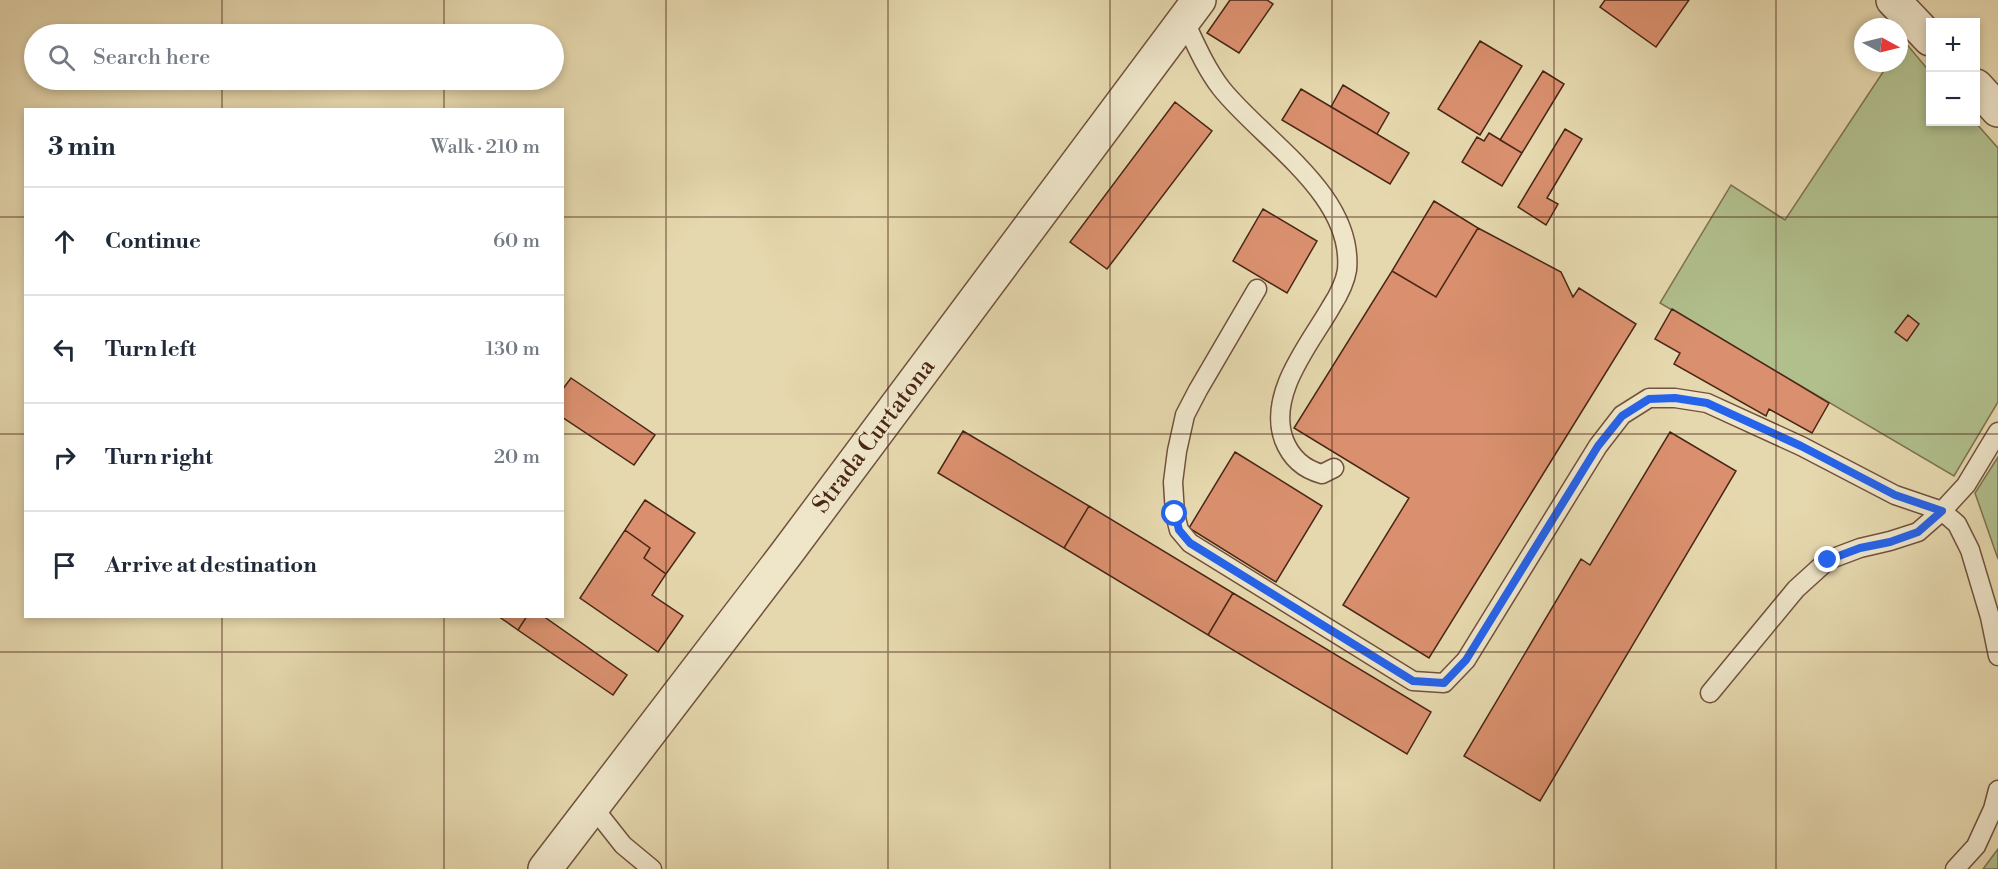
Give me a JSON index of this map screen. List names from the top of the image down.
{
  "streets": {
    "street": ["Strada Curtatona"]
  },
  "north": "right",
  "page": {
    "map_buttons": ["+", "−"],
    "search": "Search here",
    "heading": ["3 min", "Walk · 210 m"],
    "list": [
      ["Continue", "60 m"],
      ["Turn left", "130 m"],
      ["Turn right", "20 m"],
      "Arrive at destination"
    ]
  }
}
